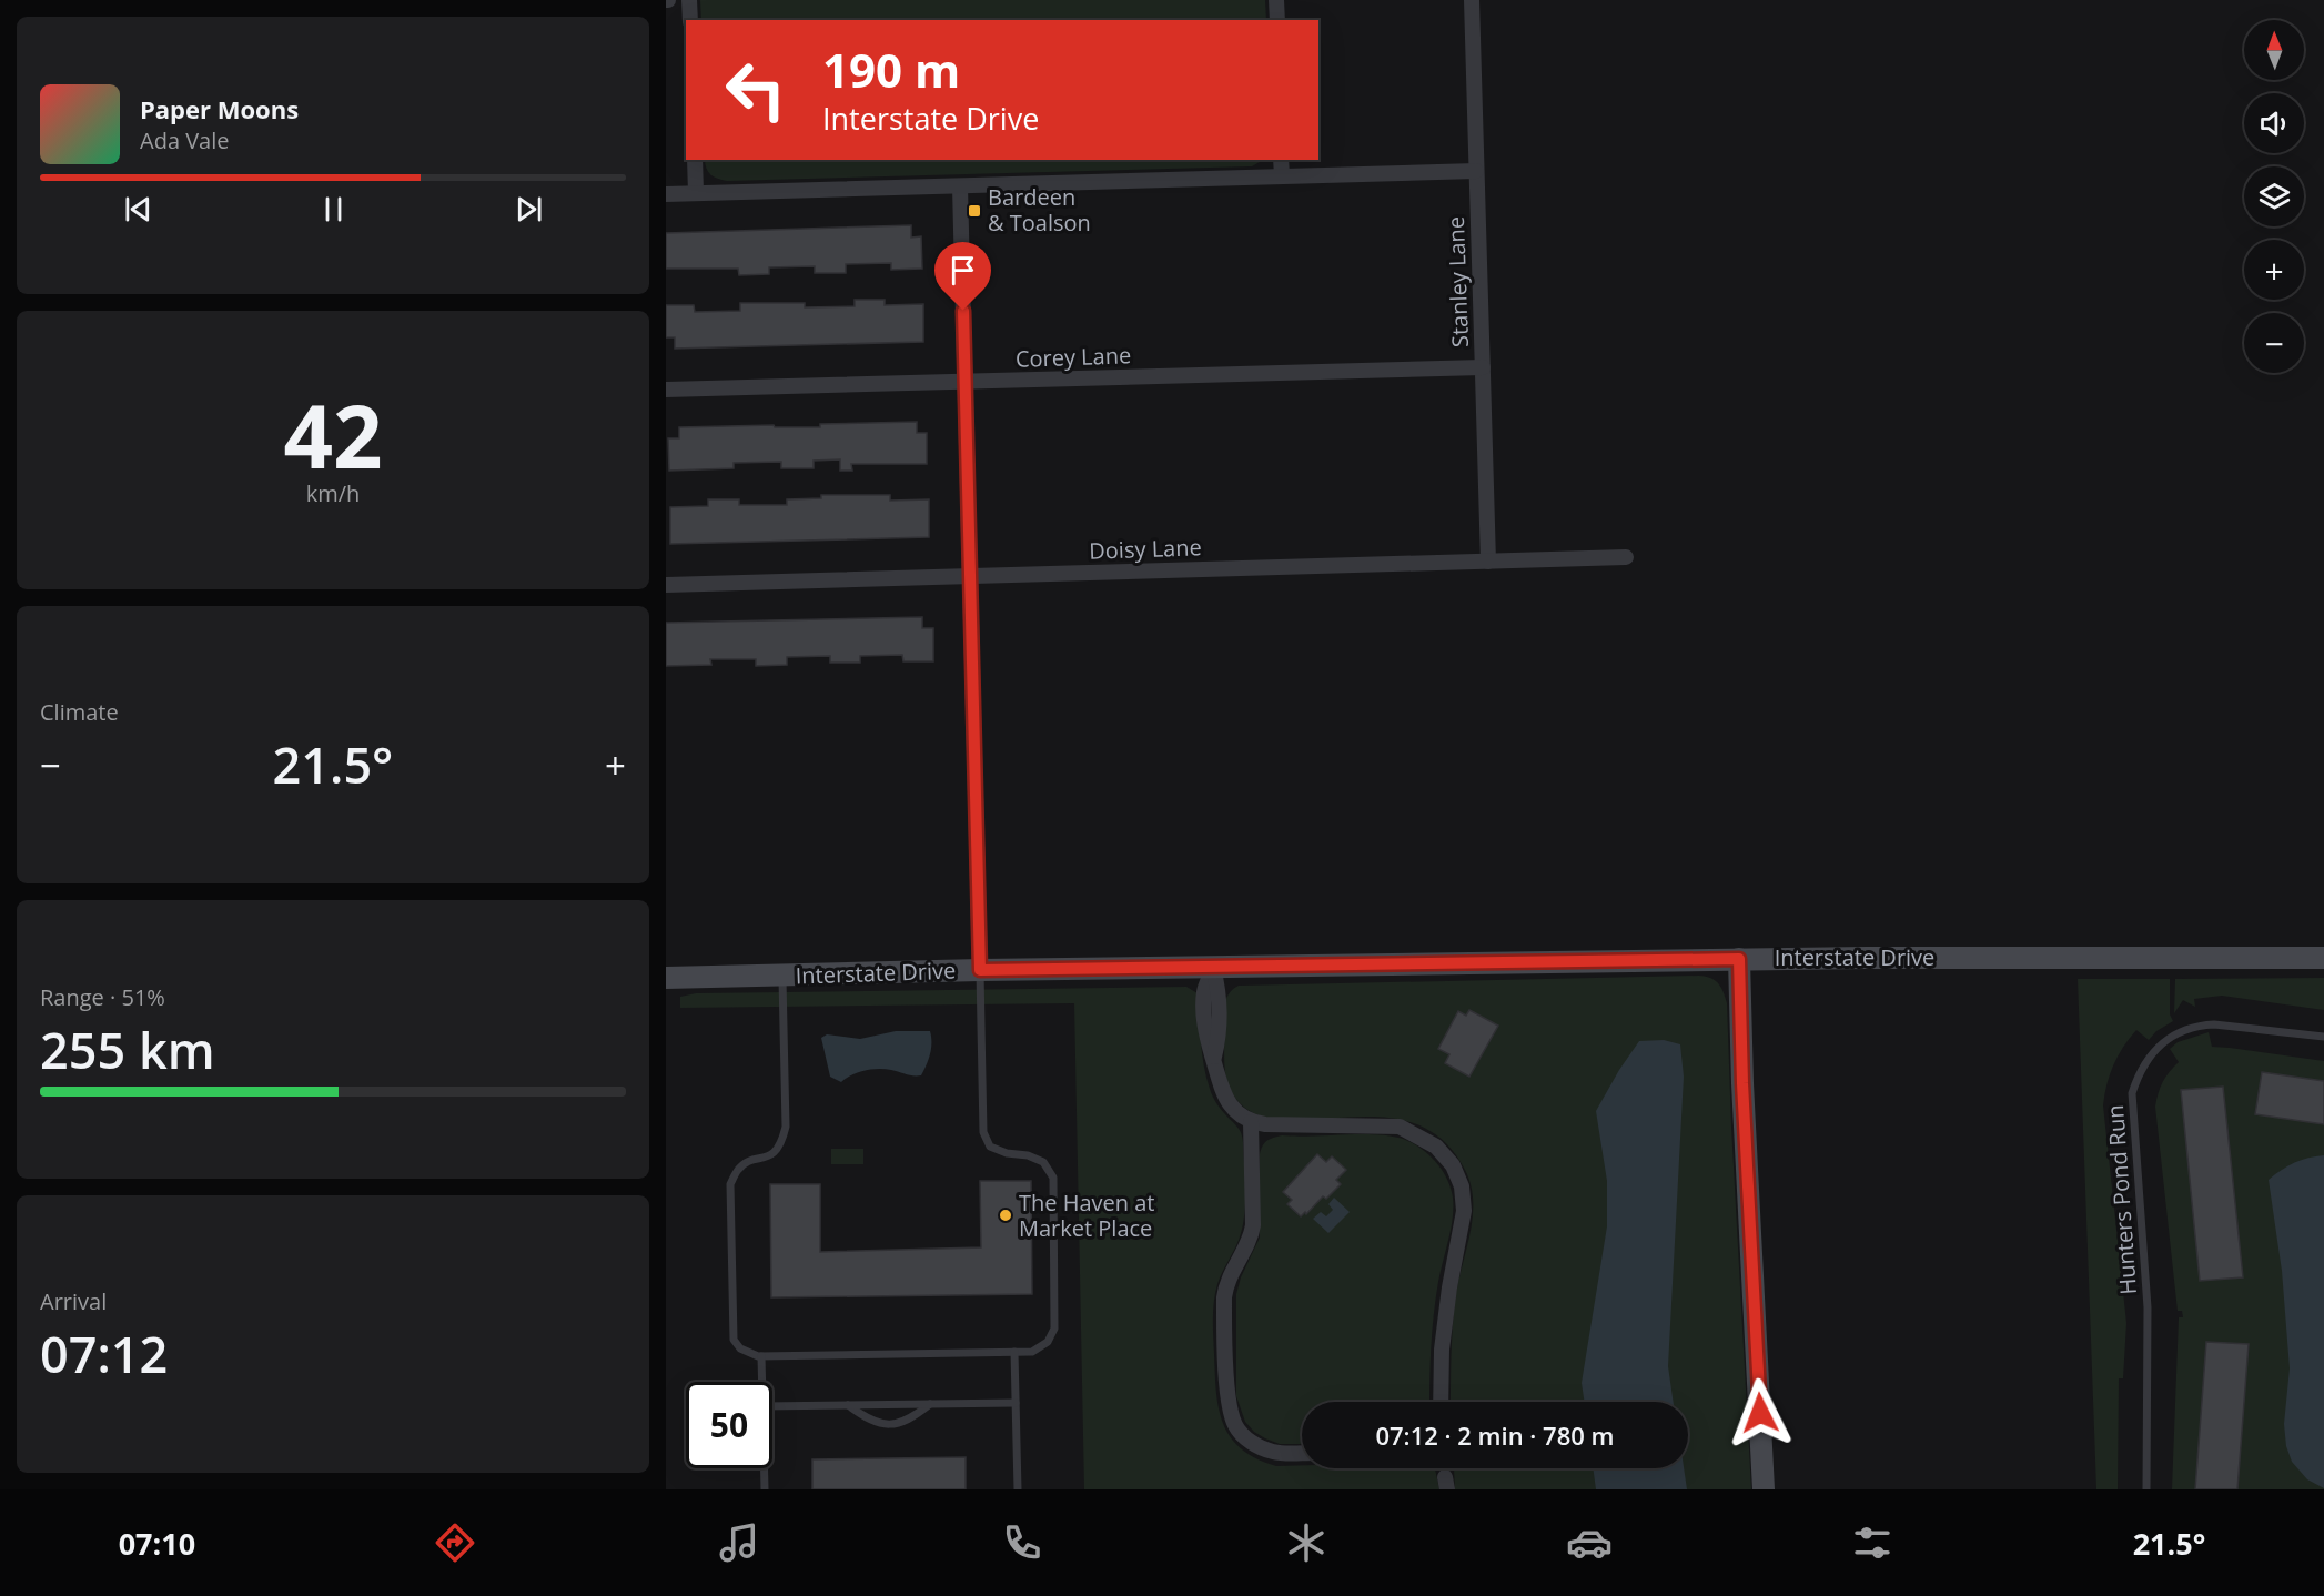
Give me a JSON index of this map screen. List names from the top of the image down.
{
  "streets": {
    "main road": ["Interstate Drive"],
    "street": ["Stanley Lane", "Corey Lane", "Doisy Lane"],
    "lane": ["Hunters Pond Run"]
  },
  "crossings": [
    ["Stanley Lane", "Corey Lane"],
    ["Stanley Lane", "Doisy Lane"]
  ],
  "places": {
    "transit": ["Bardeen & Toalson"],
    "other": ["The Haven at Market Place"]
  },
  "north": "top",
  "page": {
    "map_buttons": ["+", "−"],
    "turn": ["190 m", "Interstate Drive"],
    "song": ["Paper Moons", "Ada Vale"],
    "tile": [
      ["42", "km/h"],
      "Climate",
      ["Range · 51%", "255 km"],
      ["Arrival", "07:12"]
    ],
    "heat": ["−", "21.5°", "+"],
    "limit": "50",
    "trip": "07:12 · 2 min · 780 m",
    "tabs": ["07:10", "21.5°"]
  }
}
